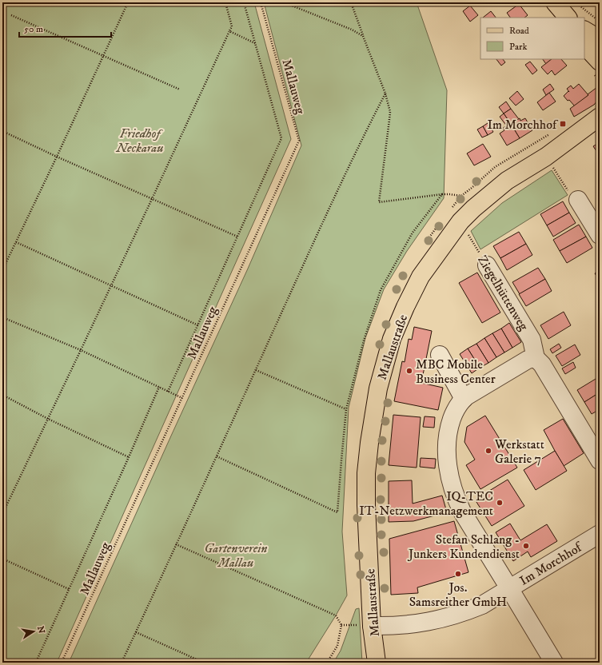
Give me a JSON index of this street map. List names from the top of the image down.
{
  "streets": {
    "main road": ["Mallaustraße"],
    "street": ["Ziegelhüttenweg", "Im Morchhof"],
    "path": ["Mallauweg"]
  },
  "crossings": [
    ["Mallaustraße", "Im Morchhof"]
  ],
  "parks": ["Friedhof Neckarau", "Gartenverein Mallau"],
  "places": {
    "transit": ["Im Morchhof"],
    "other": [
      "MBC Mobile Business Center",
      "Werkstatt Galerie 7",
      "IQ-TEC IT-Netzwerkmanagement",
      "Stefan Schlang - Junkers Kundendienst",
      "Jos. Samsreither GmbH"
    ]
  },
  "legend": ["Road", "Park"],
  "scale_bar": "50 m",
  "north": "right"
}
